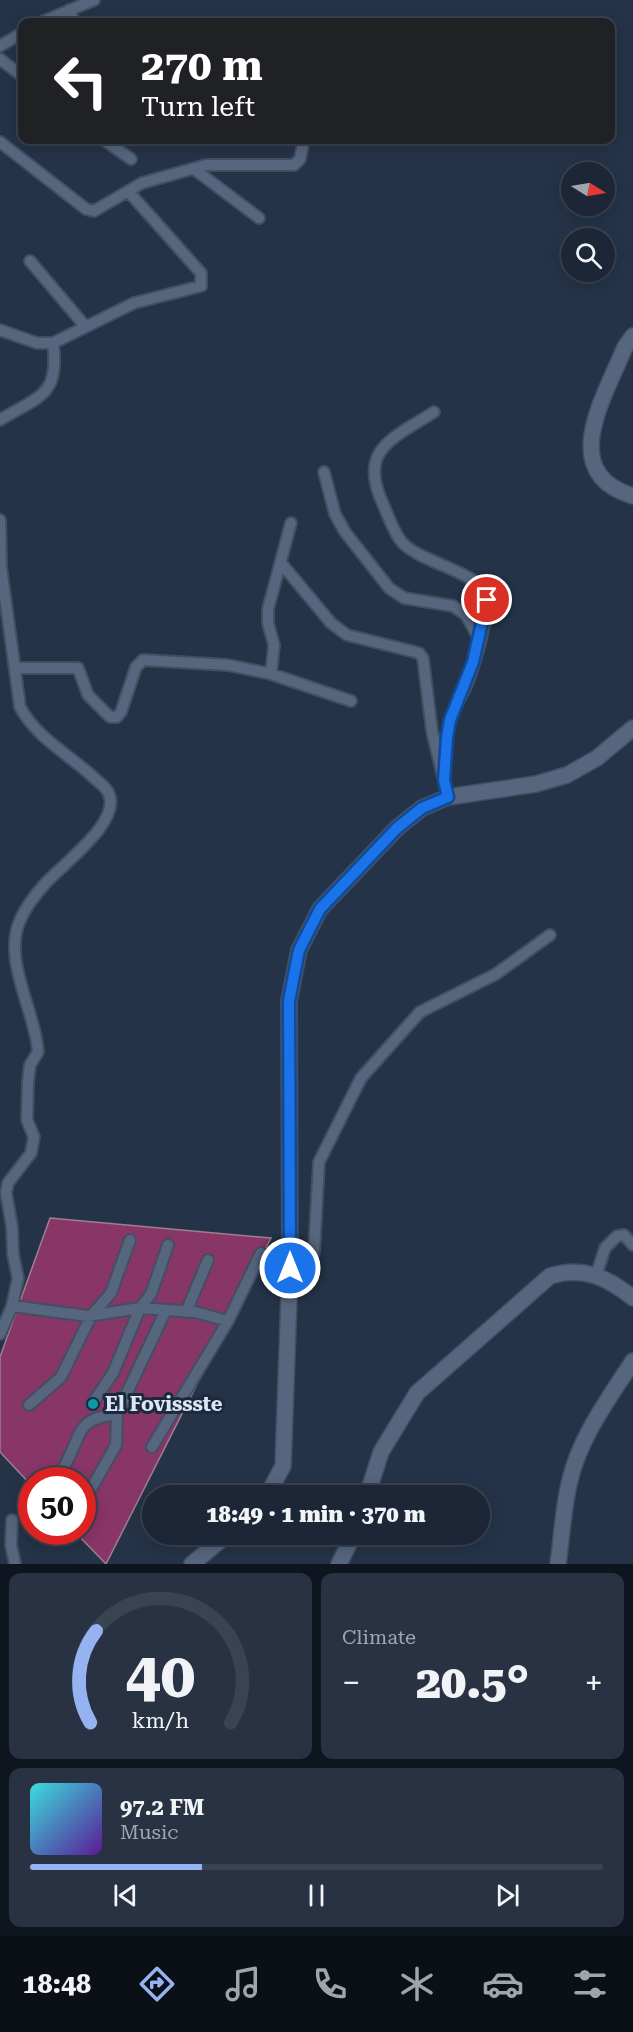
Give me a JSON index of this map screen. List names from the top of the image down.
{
  "places": ["El Fovissste"],
  "north": "right",
  "page": {
    "turn": ["270 m", "Turn left"],
    "limit": "50",
    "trip": "18:49 · 1 min · 370 m",
    "tile": "Climate",
    "heat": ["−", "20.5°", "+"],
    "song": ["97.2 FM", "Music"],
    "tabs": "18:48",
    "gauge": ["40", "km/h"]
  }
}
